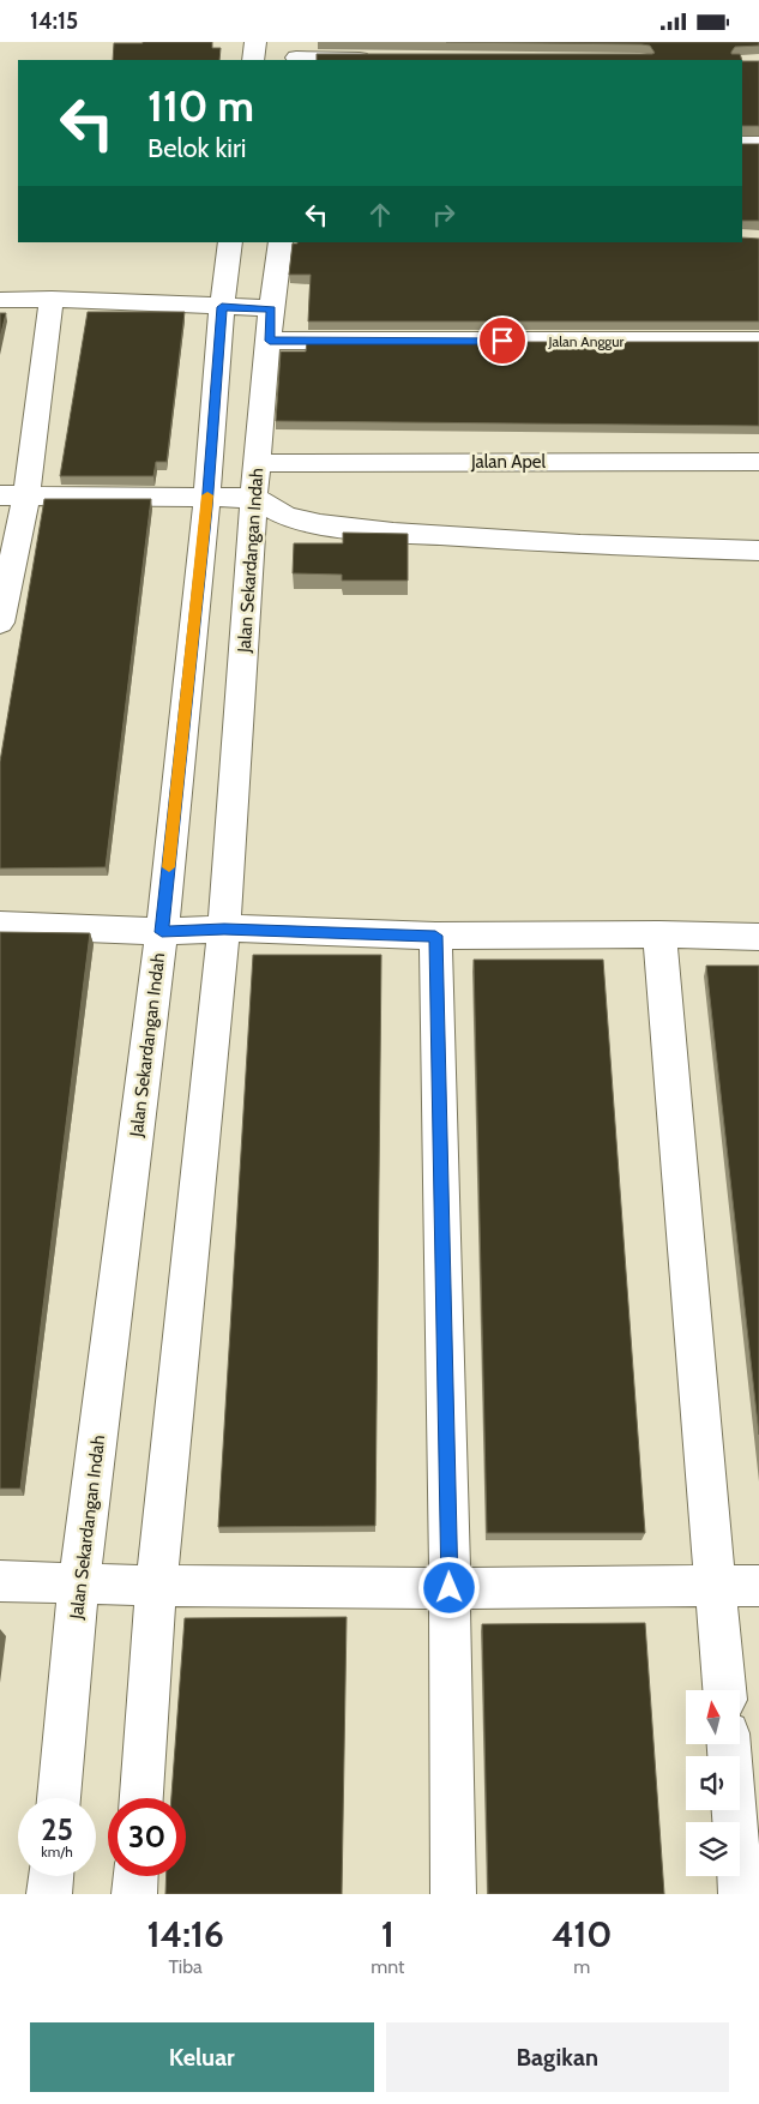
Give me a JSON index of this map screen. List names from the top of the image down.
{
  "streets": {
    "street": ["Jalan Anggur", "Jalan Apel", "Jalan Sekardangan Indah"]
  },
  "crossings": [
    ["Jalan Anggur", "Jalan Sekardangan Indah"],
    ["Jalan Apel", "Jalan Sekardangan Indah"]
  ],
  "north": "top",
  "page": {
    "status": "14:15",
    "turn": ["110 m", "Belok kiri"],
    "speed": "25 km/h",
    "limit": "30",
    "eta": [
      "14:16",
      "Tiba",
      "1",
      "mnt",
      "410",
      "m"
    ],
    "buttons": ["Keluar", "Bagikan"]
  }
}
